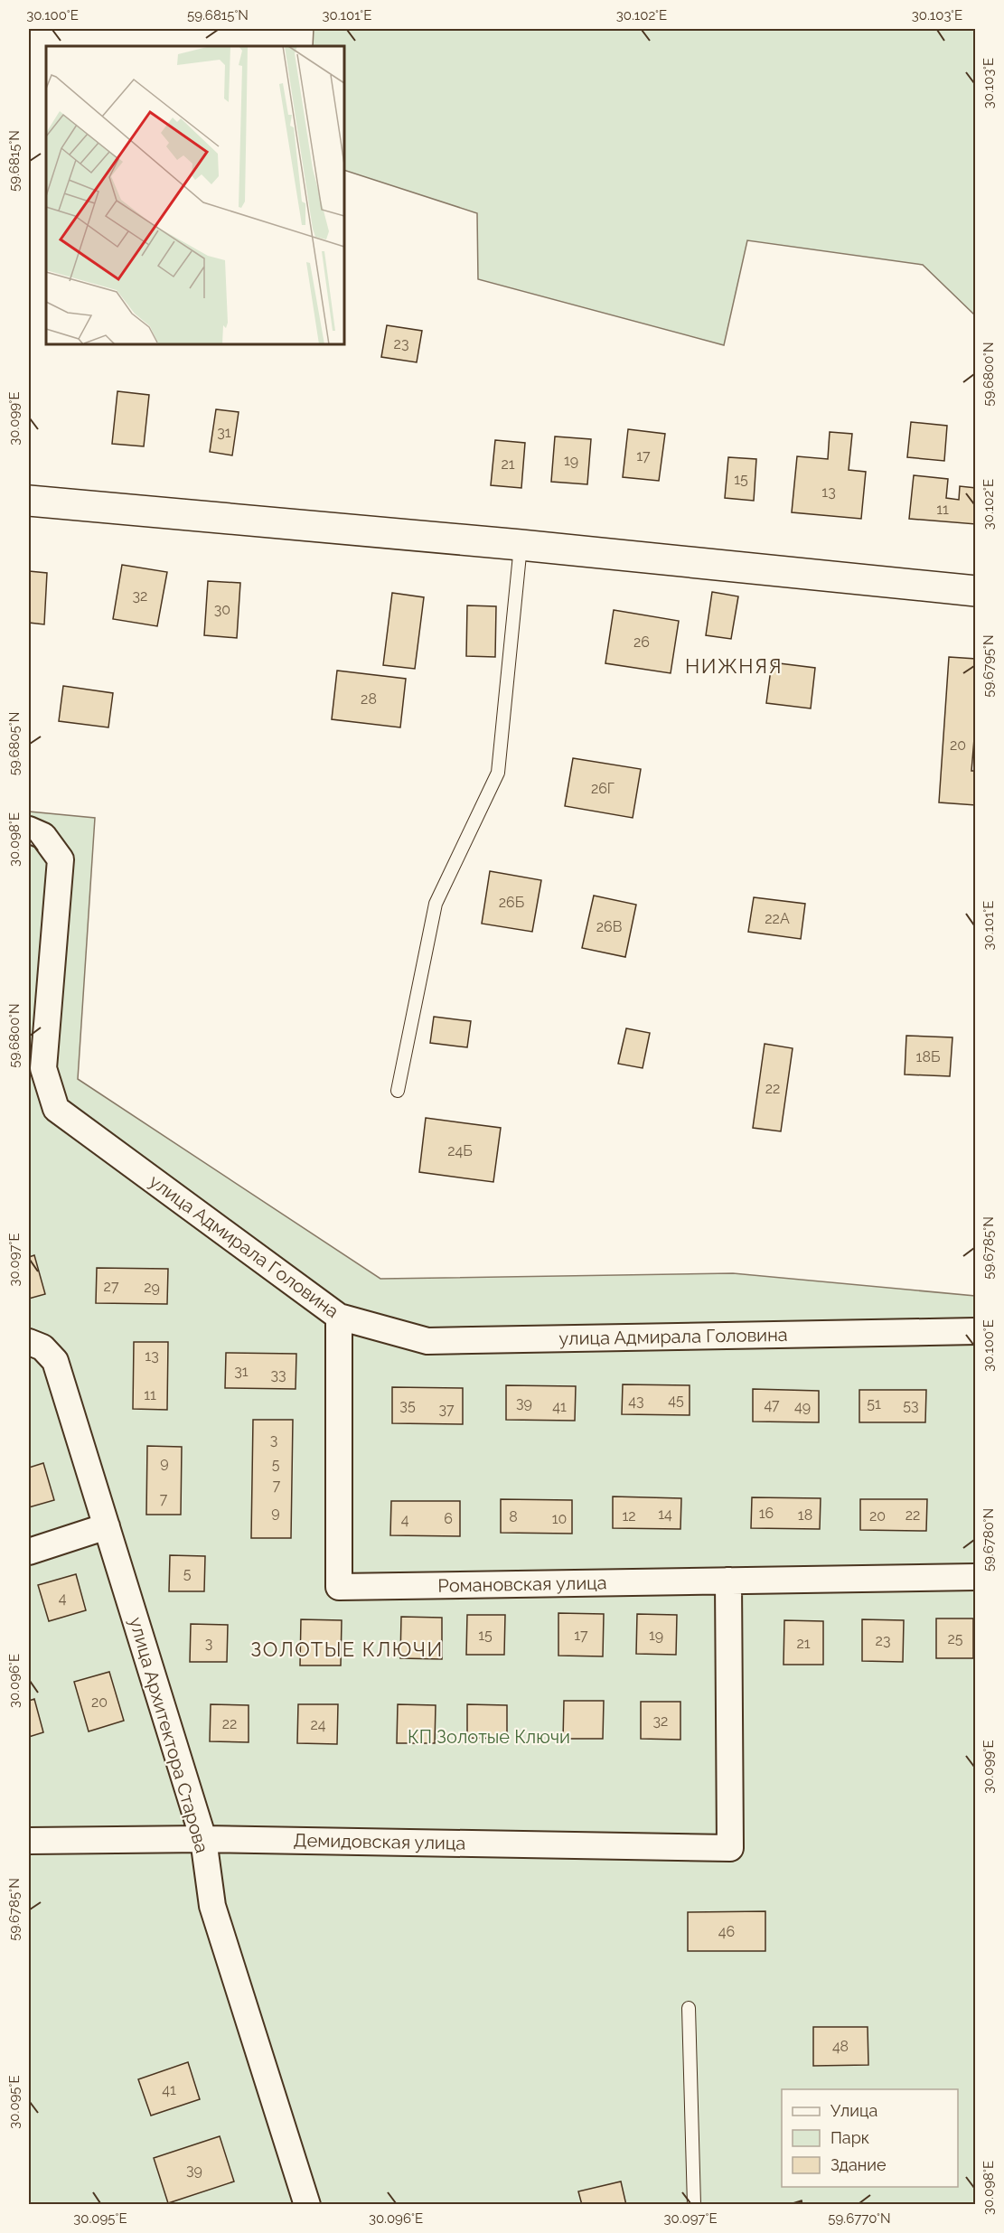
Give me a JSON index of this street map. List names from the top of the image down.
{
  "streets": {
    "street": [
      "улица Адмирала Головина",
      "Романовская улица",
      "улица Архитектора Старова",
      "Демидовская улица"
    ]
  },
  "crossings": [
    ["улица Адмирала Головина", "Романовская улица"],
    ["Романовская улица", "Демидовская улица"],
    ["улица Архитектора Старова", "Демидовская улица"]
  ],
  "districts": ["НИЖНЯЯ", "ЗОЛОТЫЕ КЛЮЧИ"],
  "parks": ["КП Золотые Ключи"],
  "house_numbers": [
    "23",
    "31",
    "17",
    "19",
    "21",
    "15",
    "13",
    "11",
    "32",
    "30",
    "26",
    "28",
    "20",
    "26Г",
    "26Б",
    "22А",
    "26В",
    "18Б",
    "22",
    "24Б",
    "27",
    "29",
    "13",
    "31",
    "33",
    "11",
    "45",
    "43",
    "39",
    "51",
    "47",
    "35",
    "53",
    "41",
    "49",
    "37",
    "3",
    "9",
    "5",
    "7",
    "7",
    "9",
    "16",
    "14",
    "18",
    "22",
    "12",
    "20",
    "8",
    "6",
    "10",
    "4",
    "5",
    "4",
    "15",
    "17",
    "19",
    "25",
    "23",
    "3",
    "21",
    "20",
    "32",
    "22",
    "24",
    "46",
    "48",
    "41",
    "39"
  ],
  "legend": ["Улица", "Парк", "Здание"],
  "coordinates": [
    "30.100°E",
    "59.6815°N",
    "30.101°E",
    "30.102°E",
    "30.103°E",
    "59.6800°N",
    "30.099°E",
    "59.6795°N",
    "59.6805°N",
    "30.098°E",
    "59.6785°N",
    "30.097°E",
    "59.6780°N",
    "30.096°E",
    "30.095°E",
    "59.6770°N"
  ]
}
